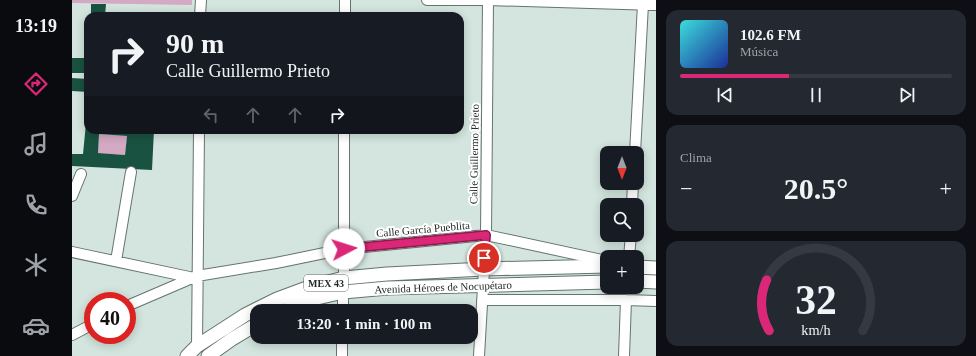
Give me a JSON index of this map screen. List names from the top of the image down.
{
  "streets": {
    "main road": ["MEX 43", "Avenida Héroes de Nocupétaro"],
    "street": ["Calle Guillermo Prieto", "Calle García Pueblita"]
  },
  "crossings": [
    ["Calle Guillermo Prieto", "Calle García Pueblita"],
    ["Calle Guillermo Prieto", "Avenida Héroes de Nocupétaro"]
  ],
  "north": "bottom",
  "page": {
    "tabs": "13:19",
    "turn": ["90 m", "Calle Guillermo Prieto"],
    "song": ["102.6 FM", "Música"],
    "tile": "Clima",
    "map_buttons": "+",
    "heat": ["−", "20.5°", "+"],
    "limit": "40",
    "trip": "13:20 · 1 min · 100 m",
    "gauge": ["32", "km/h"]
  }
}
